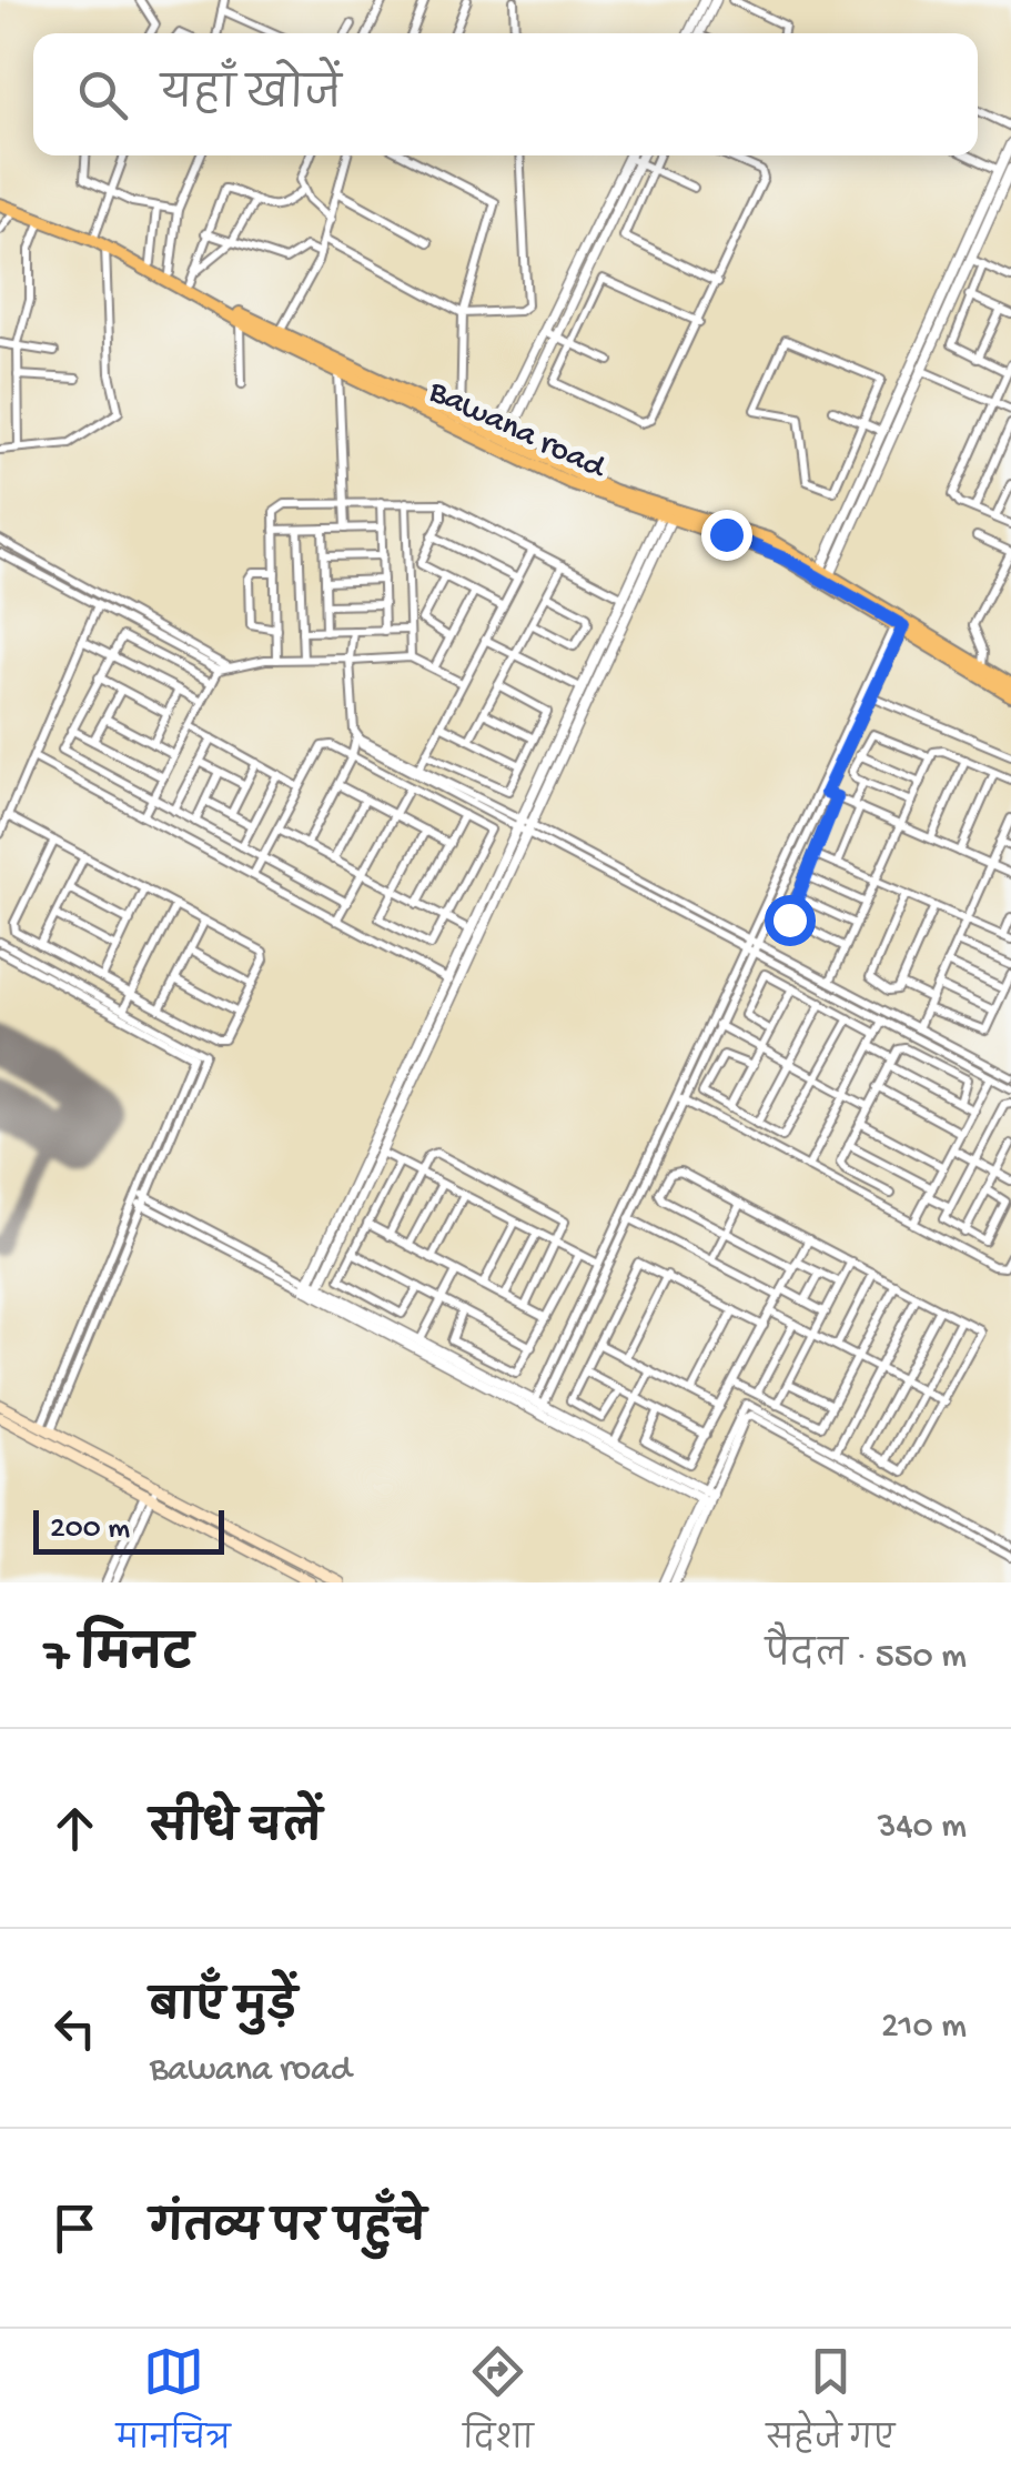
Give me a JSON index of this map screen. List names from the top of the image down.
{
  "streets": {
    "main road": ["Bawana road"]
  },
  "scale_bar": "200 m",
  "page": {
    "search": "यहाँ खोजें",
    "scale": "200 m",
    "heading": ["7 मिनट", "पैदल · 550 m"],
    "list": [
      ["सीधे चलें", "340 m"],
      ["बाएँ मुड़ें", "Bawana road", "210 m"],
      "गंतव्य पर पहुँचे"
    ],
    "nav": ["मानचित्र", "दिशा", "सहेजे गए"]
  }
}
